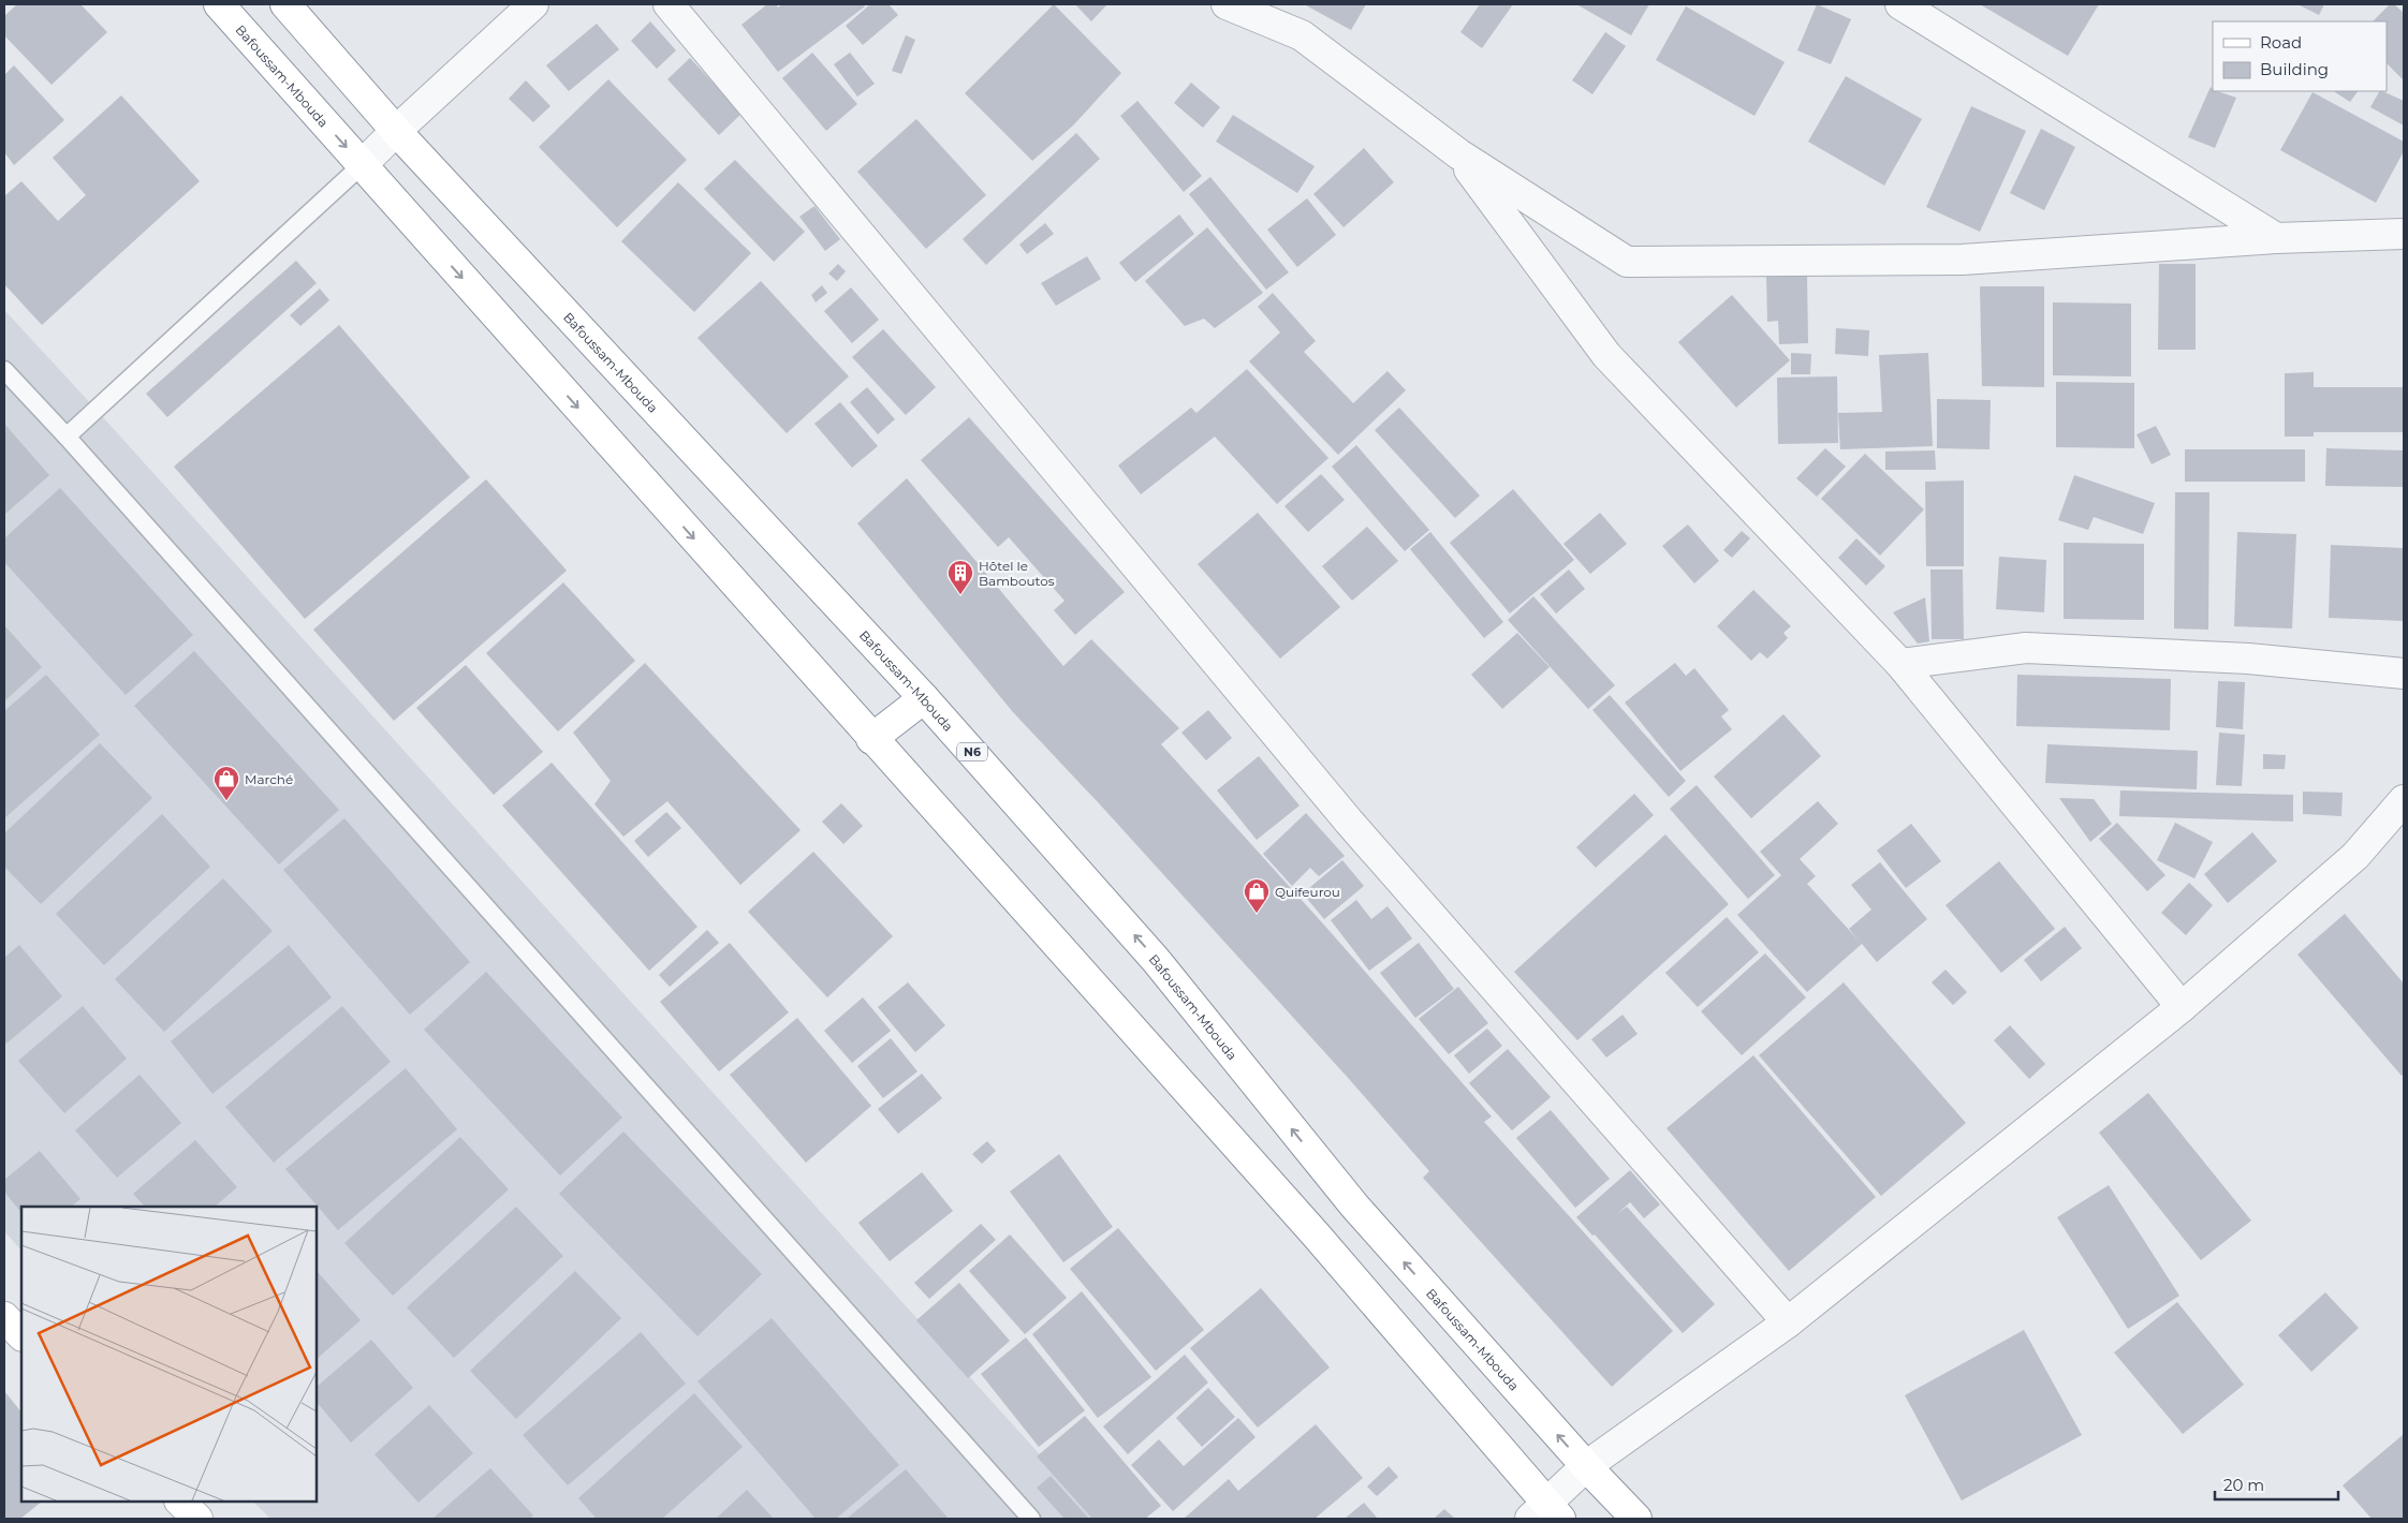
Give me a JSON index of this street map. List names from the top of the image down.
{
  "streets": {
    "main road": ["Bafoussam-Mbouda", "N6"]
  },
  "places": {
    "building": ["Hôtel le Bamboutos"],
    "shop": ["Marché", "Quifeurou"]
  },
  "legend": ["Road", "Building"],
  "scale_bar": "20 m"
}
